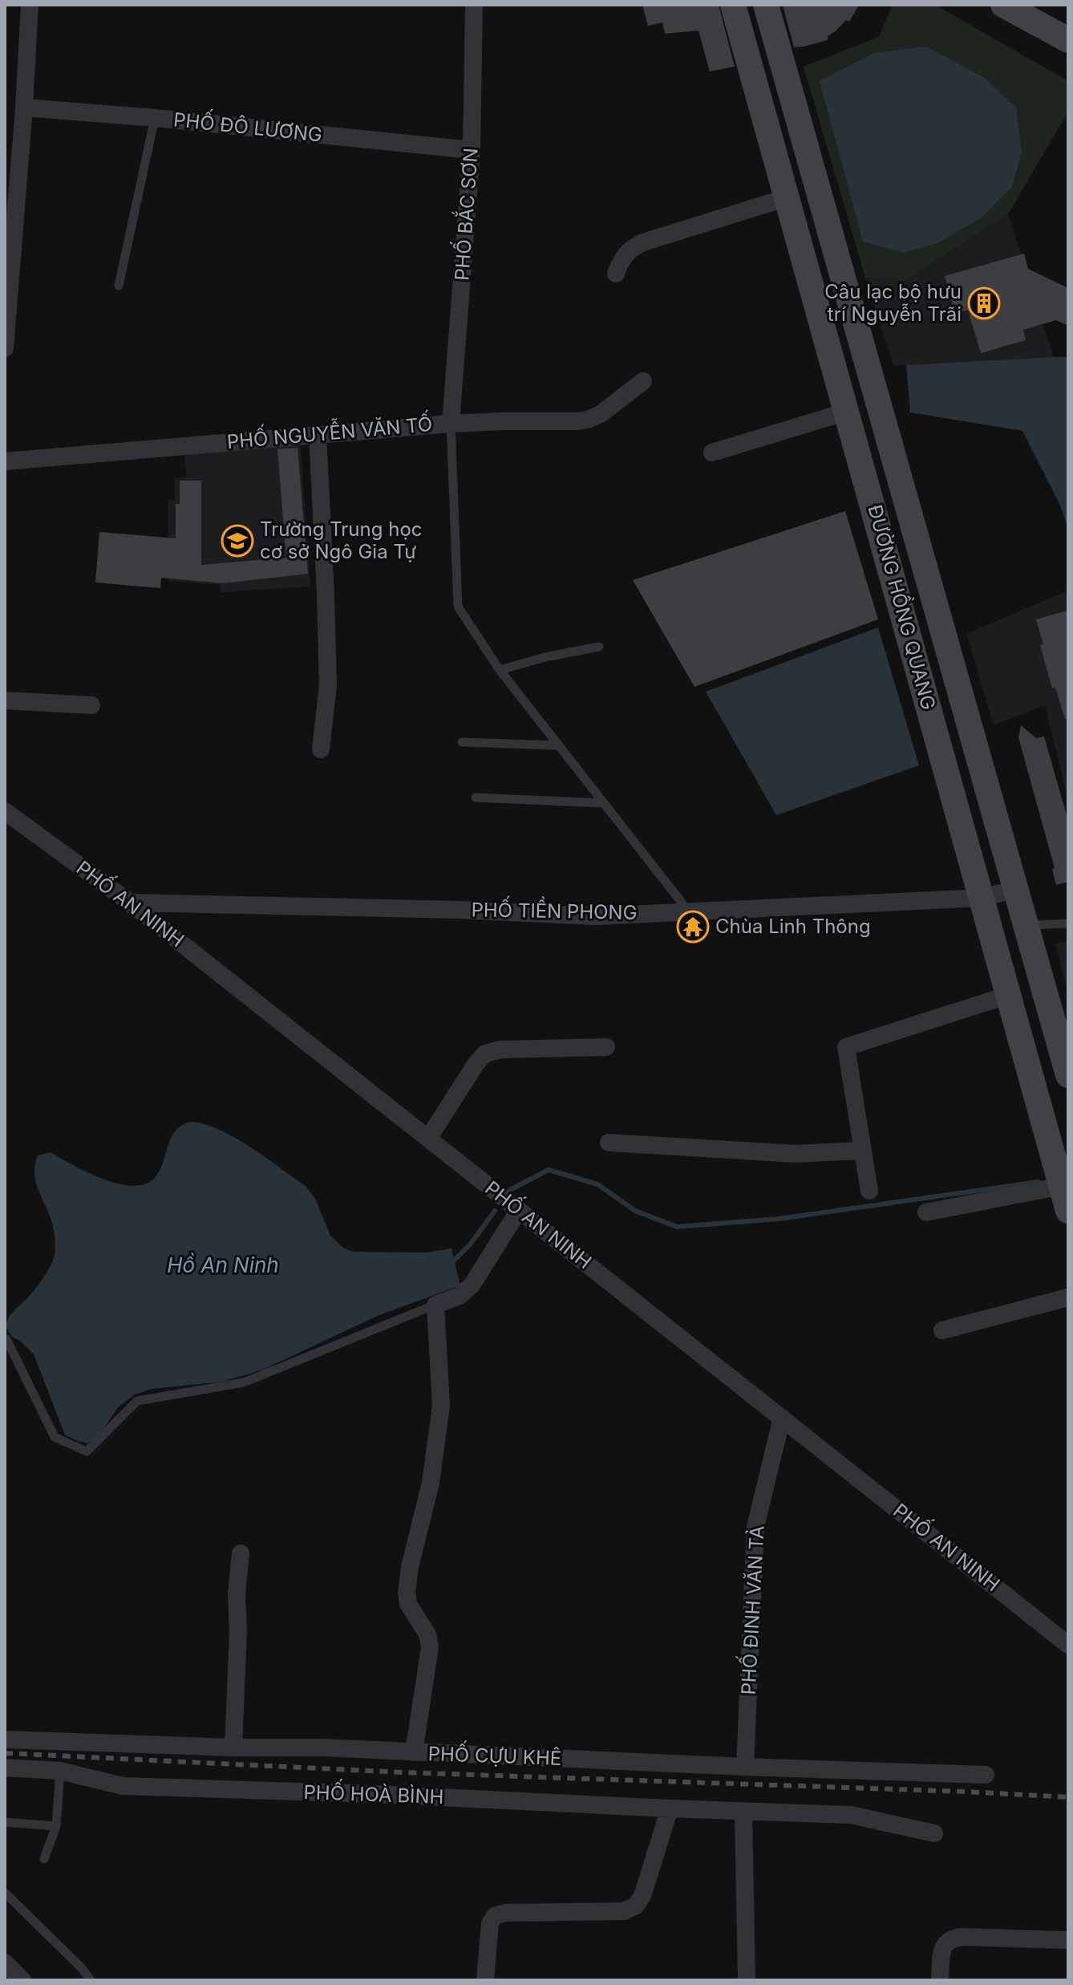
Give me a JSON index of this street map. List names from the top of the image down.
{
  "streets": {
    "street": [
      "PHỐ ĐÔ LƯƠNG",
      "PHỐ BẮC SƠN",
      "PHỐ NGUYỄN VĂN TỐ",
      "ĐƯỜNG HỒNG QUANG",
      "PHỐ AN NINH",
      "PHỐ TIỀN PHONG",
      "PHỐ ĐINH VĂN TẢ",
      "PHỐ CỰU KHÊ",
      "PHỐ HOÀ BÌNH"
    ]
  },
  "crossings": [
    ["PHỐ ĐÔ LƯƠNG", "PHỐ BẮC SƠN"],
    ["PHỐ BẮC SƠN", "PHỐ NGUYỄN VĂN TỐ"],
    ["ĐƯỜNG HỒNG QUANG", "PHỐ TIỀN PHONG"],
    ["PHỐ AN NINH", "PHỐ TIỀN PHONG"],
    ["PHỐ AN NINH", "PHỐ ĐINH VĂN TẢ"],
    ["PHỐ ĐINH VĂN TẢ", "PHỐ CỰU KHÊ"]
  ],
  "water": ["Hồ An Ninh"],
  "places": {
    "building": ["Câu lạc bộ hưu trí Nguyễn Trãi"],
    "school or university": ["Trường Trung học cơ sở Ngô Gia Tự"],
    "temple": ["Chùa Linh Thông"]
  }
}
